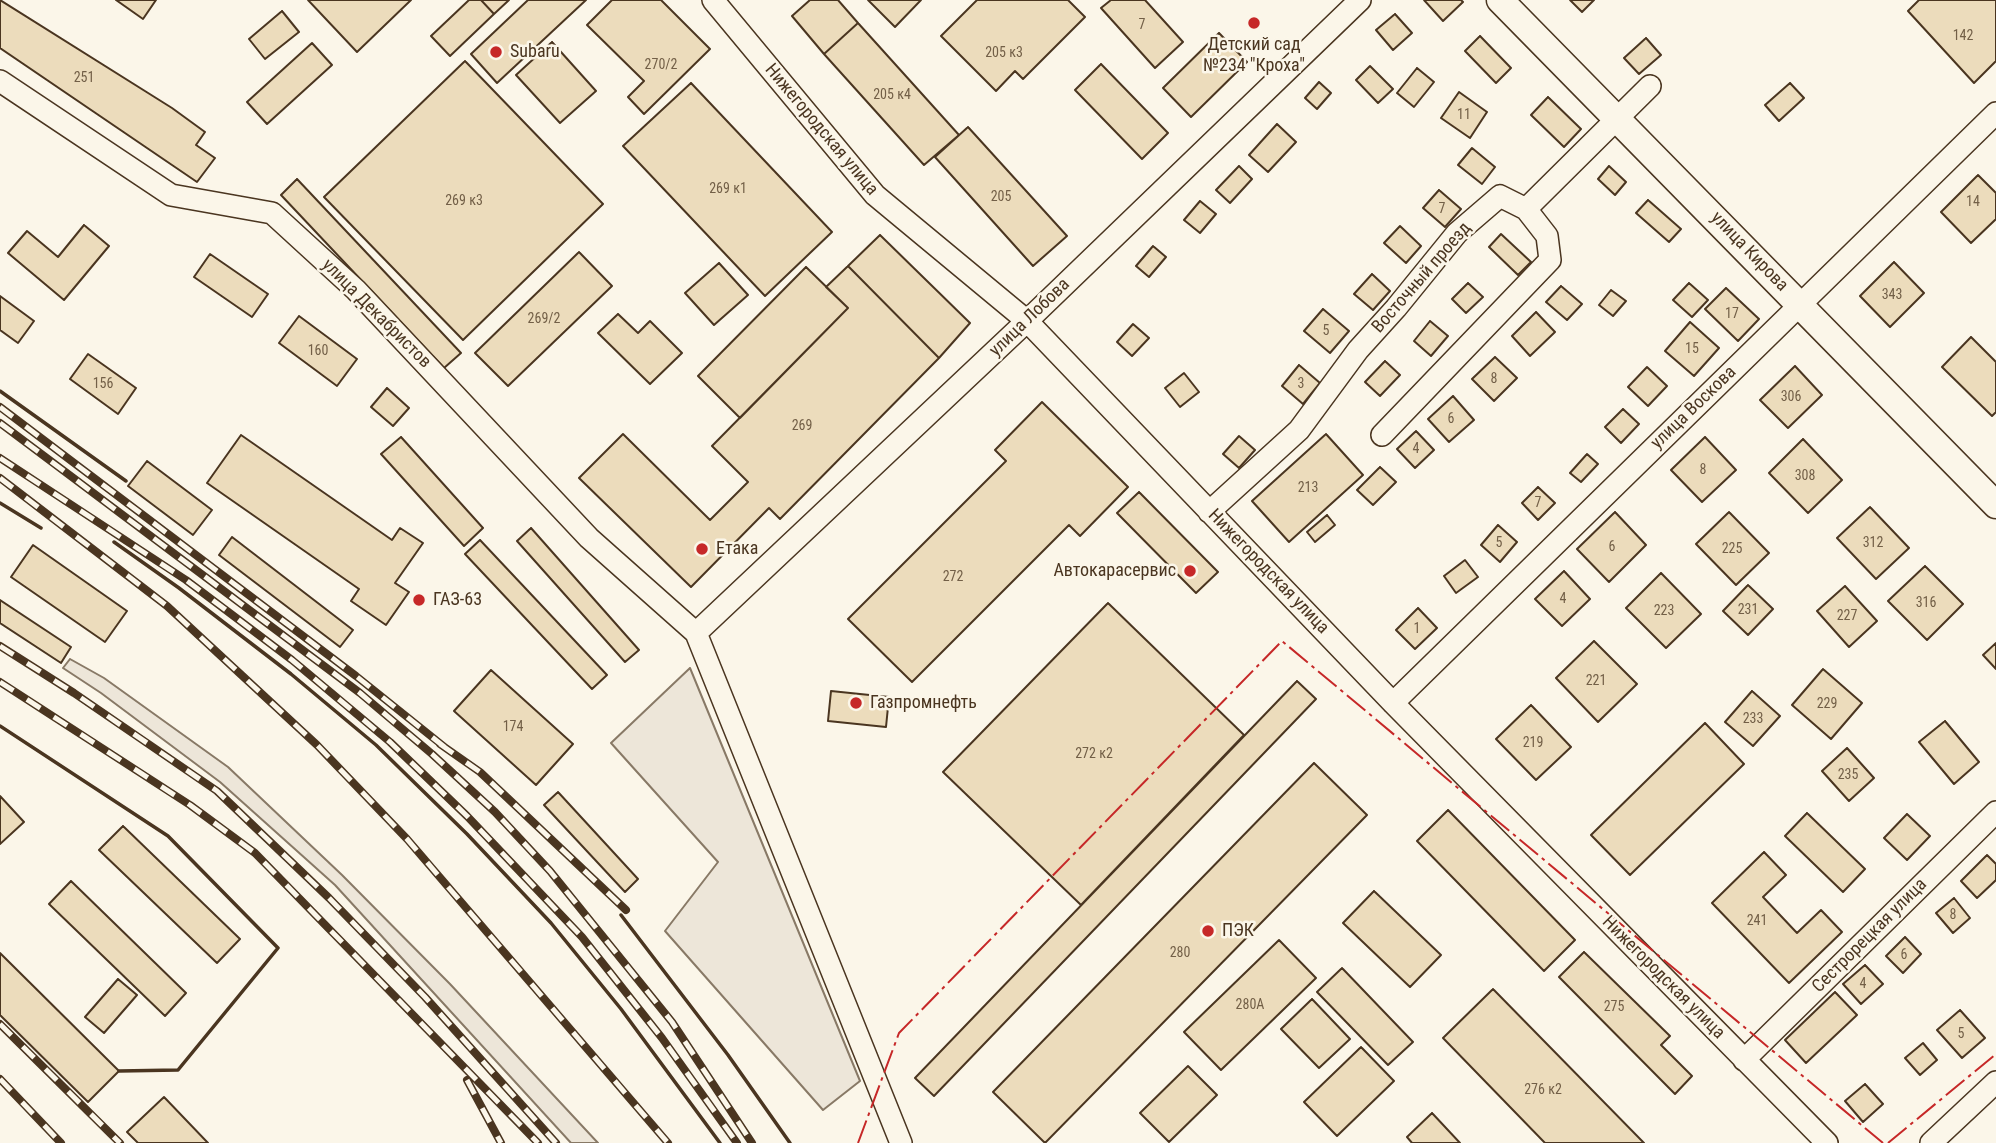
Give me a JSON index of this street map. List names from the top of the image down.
{
  "streets": {
    "main road": ["улица Кирова"],
    "street": [
      "Нижегородская улица",
      "Восточный проезд",
      "улица Декабристов",
      "улица Лобова",
      "улица Воскова",
      "Сестрорецкая улица"
    ]
  },
  "crossings": [
    ["Нижегородская улица", "Восточный проезд"],
    ["Нижегородская улица", "улица Лобова"],
    ["Нижегородская улица", "улица Воскова"],
    ["Нижегородская улица", "Сестрорецкая улица"],
    ["улица Кирова", "улица Воскова"],
    ["улица Декабристов", "улица Лобова"]
  ],
  "places": [
    "Детский сад №234 \"Кроха\"",
    "Subaru",
    "Етака",
    "Автокарасервис",
    "ГАЗ-63",
    "Газпромнефть",
    "ПЭК"
  ],
  "house_numbers": [
    "7",
    "142",
    "205 к3",
    "270/2",
    "251",
    "205 к4",
    "11",
    "269 к1",
    "205",
    "269 к3",
    "14",
    "7",
    "343",
    "17",
    "269/2",
    "5",
    "15",
    "160",
    "8",
    "156",
    "3",
    "306",
    "6",
    "269",
    "4",
    "8",
    "308",
    "213",
    "7",
    "5",
    "312",
    "6",
    "225",
    "272",
    "4",
    "316",
    "231",
    "223",
    "227",
    "1",
    "221",
    "229",
    "233",
    "174",
    "219",
    "272 к2",
    "235",
    "8",
    "241",
    "280",
    "6",
    "4",
    "280А",
    "275",
    "5",
    "276 к2"
  ]
}
